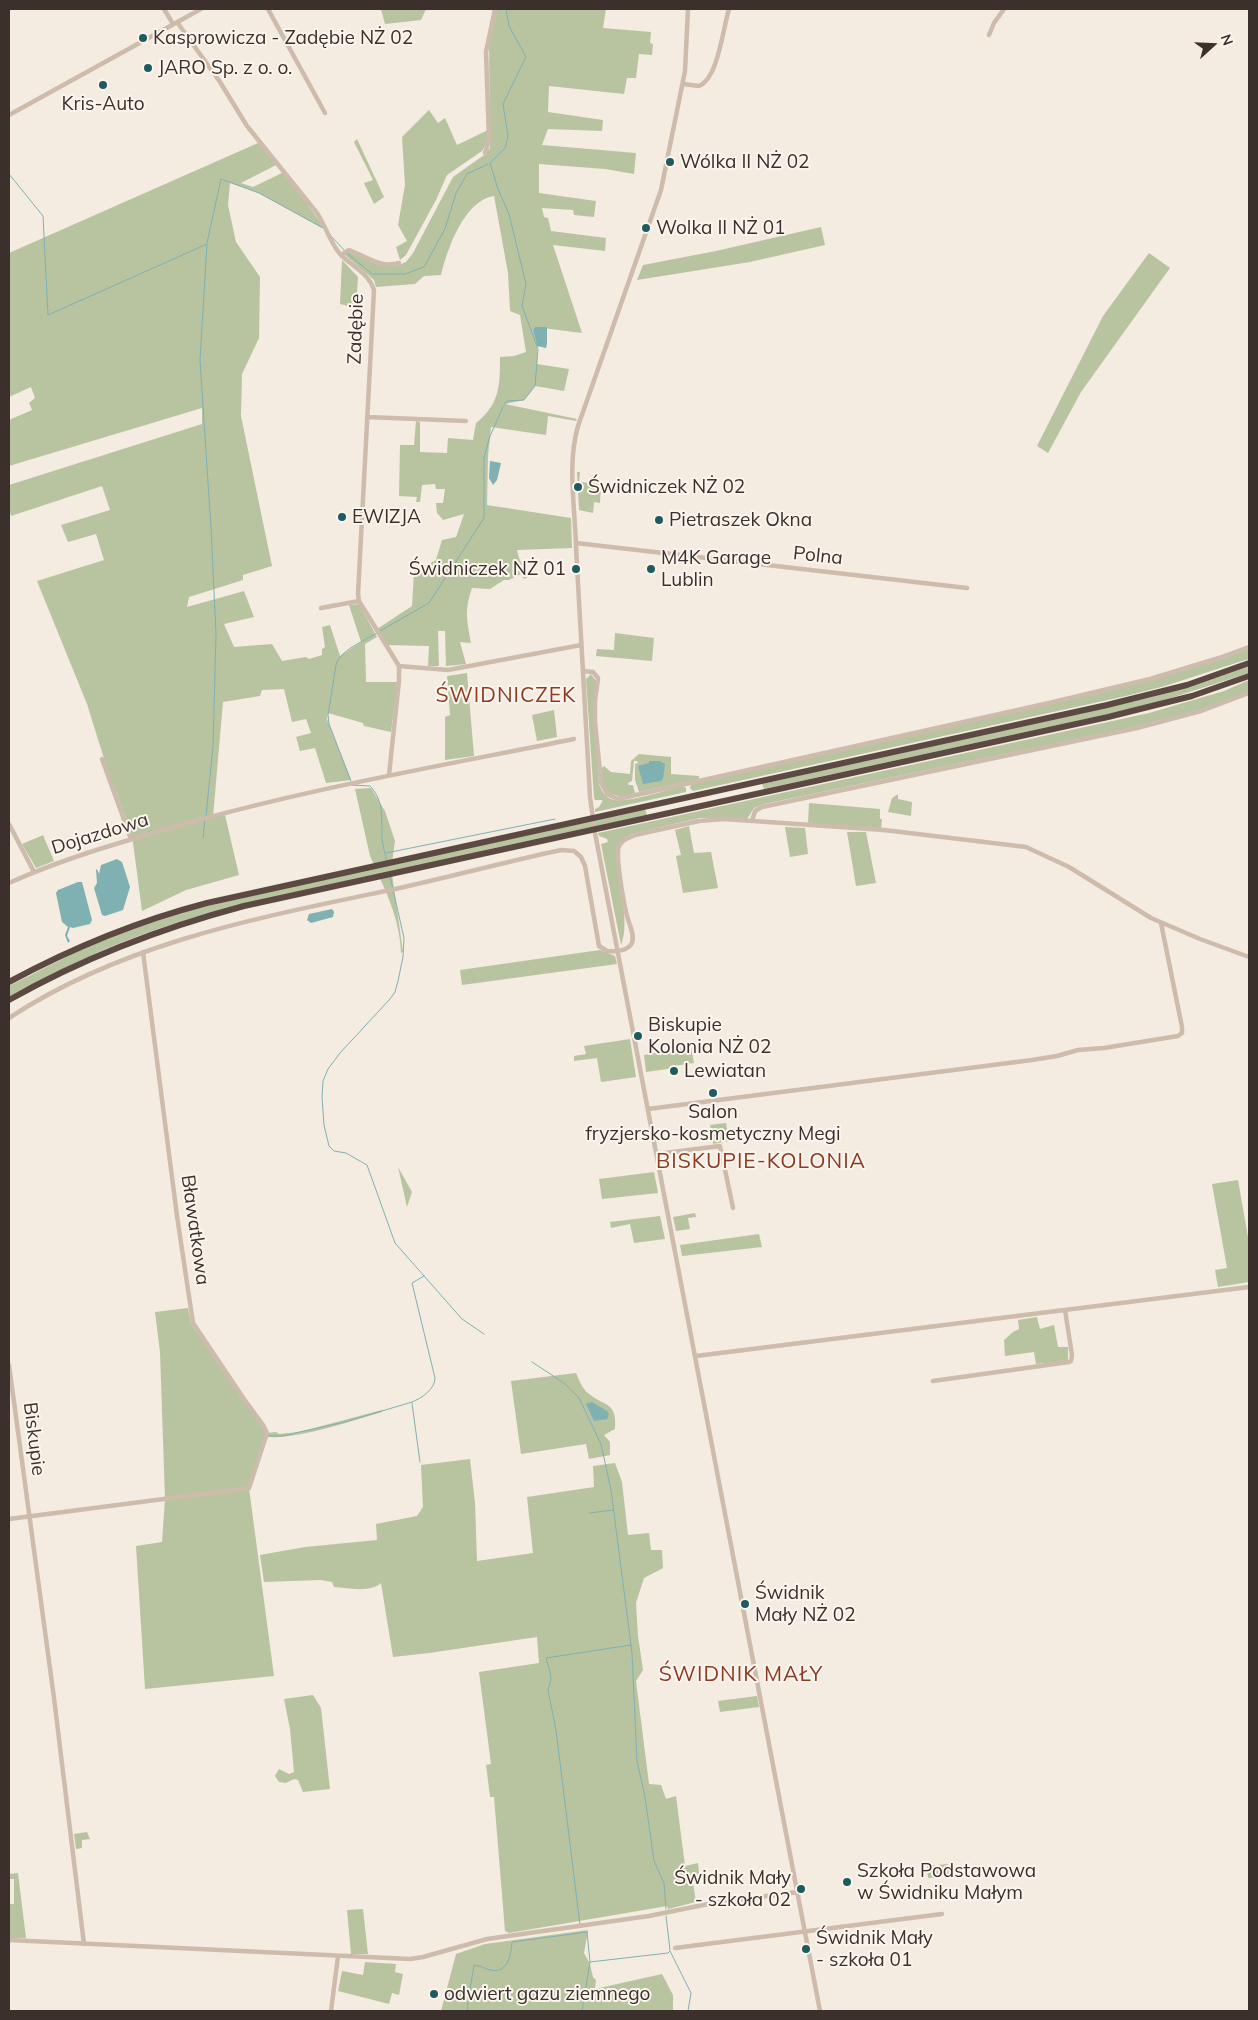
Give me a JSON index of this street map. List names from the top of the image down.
{
  "streets": {
    "street": [
      "Zadębie",
      "Polna",
      "Dojazdowa",
      "Bławatkowa",
      "Biskupie"
    ]
  },
  "crossings": [
    ["Bławatkowa", "Biskupie"]
  ],
  "districts": ["ŚWIDNICZEK", "BISKUPIE-KOLONIA", "ŚWIDNIK MAŁY"],
  "places": [
    "Kasprowicza - Zadębie NŻ 02",
    "JARO Sp. z o. o.",
    "Kris-Auto",
    "Wólka II NŻ 02",
    "Wolka II NŻ 01",
    "Świdniczek NŻ 02",
    "EWIZJA",
    "Pietraszek Okna",
    "Świdniczek NŻ 01",
    "M4K Garage Lublin",
    "Biskupie Kolonia NŻ 02",
    "Lewiatan",
    "Salon fryzjersko-kosmetyczny Megi",
    "Świdnik Mały NŻ 02",
    "Szkoła Podstawowa w Świdniku Małym",
    "Świdnik Mały - szkoła 02",
    "Świdnik Mały - szkoła 01",
    "odwiert gazu ziemnego"
  ],
  "north": "right"
}
